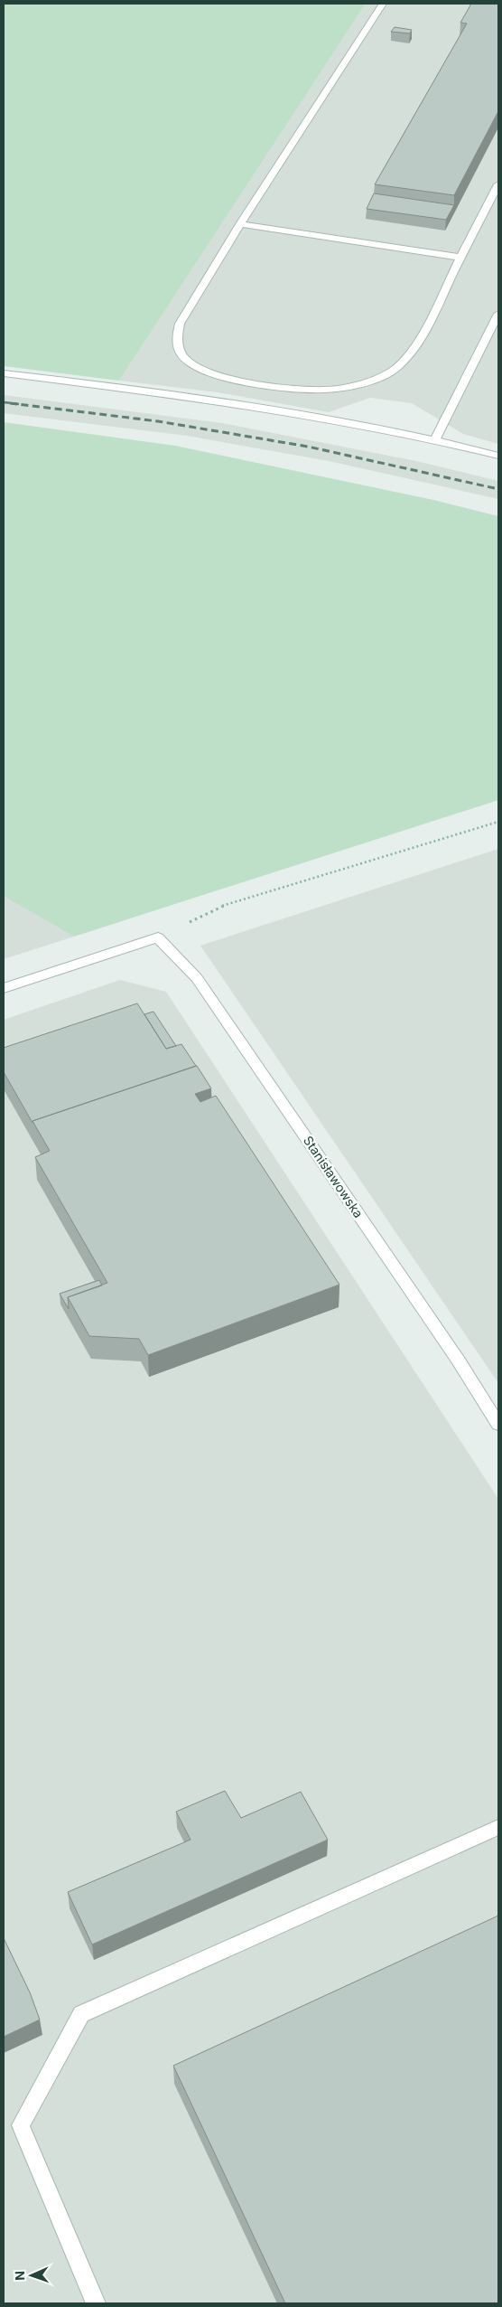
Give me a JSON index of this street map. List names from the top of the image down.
{
  "streets": {
    "street": ["Stanisławowska"]
  },
  "north": "left"
}
